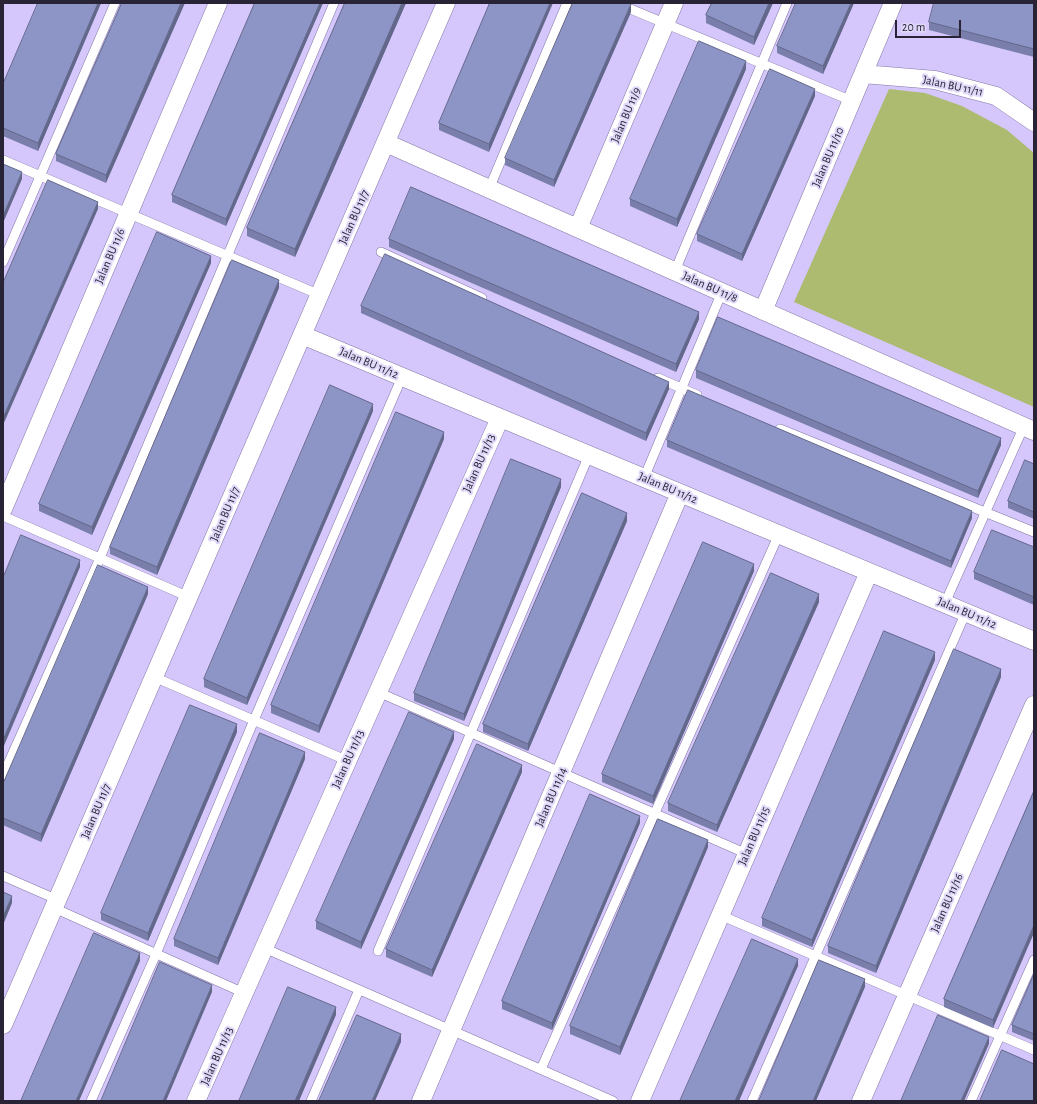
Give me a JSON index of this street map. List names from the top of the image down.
{
  "streets": {
    "street": [
      "Jalan BU 11/11",
      "Jalan BU 11/9",
      "Jalan BU 11/10",
      "Jalan BU 11/7",
      "Jalan BU 11/6",
      "Jalan BU 11/8",
      "Jalan BU 11/12",
      "Jalan BU 11/13",
      "Jalan BU 11/14",
      "Jalan BU 11/15",
      "Jalan BU 11/16"
    ]
  },
  "crossings": [
    ["Jalan BU 11/11", "Jalan BU 11/10"],
    ["Jalan BU 11/9", "Jalan BU 11/8"],
    ["Jalan BU 11/10", "Jalan BU 11/8"],
    ["Jalan BU 11/7", "Jalan BU 11/8"],
    ["Jalan BU 11/7", "Jalan BU 11/12"],
    ["Jalan BU 11/12", "Jalan BU 11/13"],
    ["Jalan BU 11/12", "Jalan BU 11/14"],
    ["Jalan BU 11/12", "Jalan BU 11/15"]
  ],
  "scale_bar": "20 m"
}
